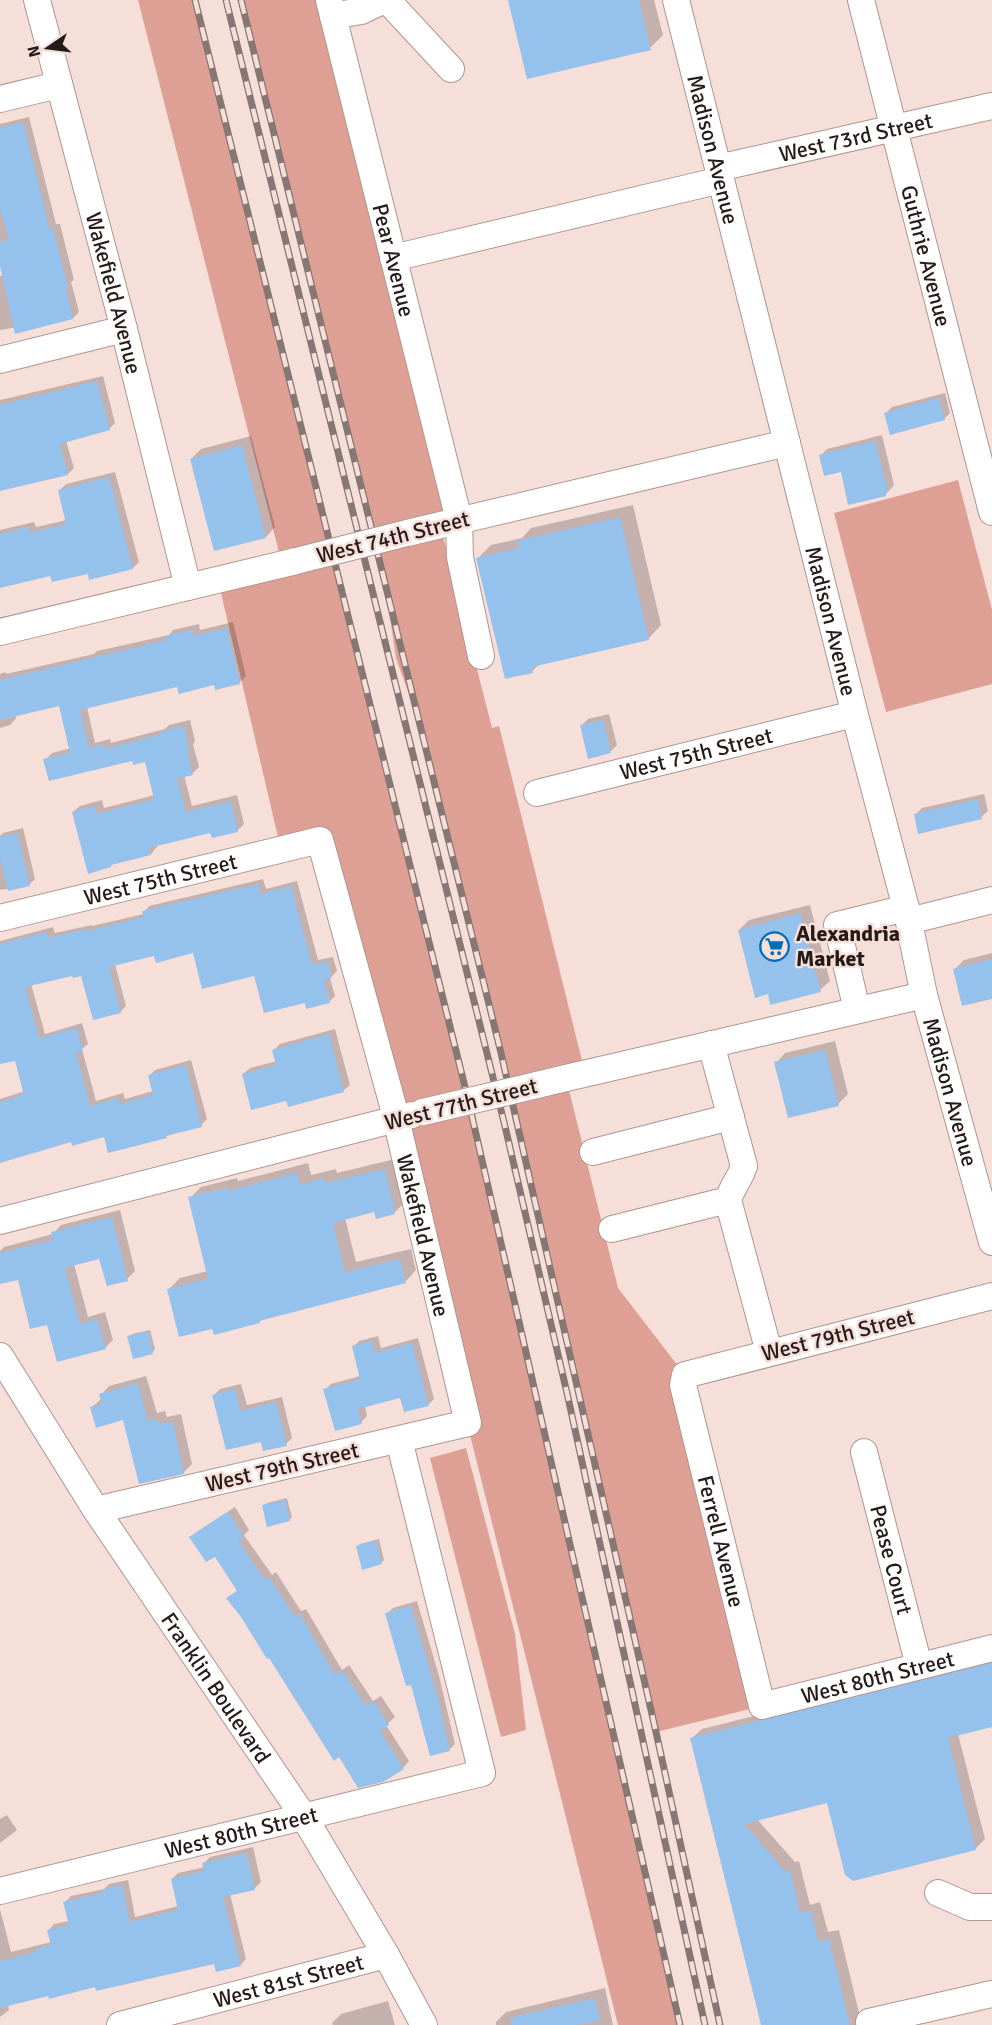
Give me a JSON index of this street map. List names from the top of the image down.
{
  "streets": {
    "street": [
      "West 73rd Street",
      "Madison Avenue",
      "Guthrie Avenue",
      "Pear Avenue",
      "Wakefield Avenue",
      "West 74th Street",
      "West 75th Street",
      "West 77th Street",
      "West 79th Street",
      "Ferrell Avenue",
      "Pease Court",
      "West 80th Street",
      "Franklin Boulevard",
      "West 81st Street"
    ]
  },
  "crossings": [
    ["West 73rd Street", "Madison Avenue"],
    ["West 73rd Street", "Guthrie Avenue"],
    ["West 73rd Street", "Pear Avenue"],
    ["Madison Avenue", "West 74th Street"],
    ["Madison Avenue", "West 75th Street"],
    ["Madison Avenue", "West 77th Street"],
    ["Pear Avenue", "West 74th Street"],
    ["Wakefield Avenue", "West 74th Street"],
    ["Wakefield Avenue", "West 75th Street"],
    ["Wakefield Avenue", "West 77th Street"],
    ["Wakefield Avenue", "West 79th Street"],
    ["West 79th Street", "Ferrell Avenue"],
    ["West 79th Street", "West 80th Street"],
    ["West 79th Street", "Franklin Boulevard"],
    ["Ferrell Avenue", "West 80th Street"],
    ["Pease Court", "West 80th Street"],
    ["West 80th Street", "Franklin Boulevard"],
    ["Franklin Boulevard", "West 81st Street"]
  ],
  "places": {
    "supermarket": ["Alexandria Market"]
  },
  "north": "left"
}
